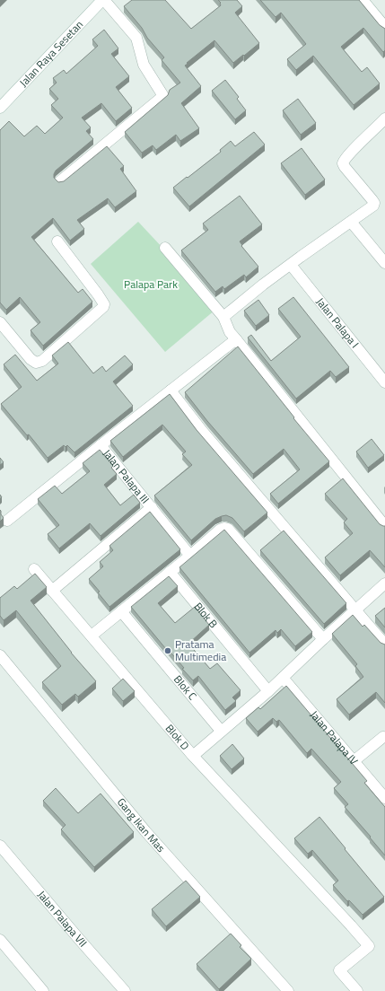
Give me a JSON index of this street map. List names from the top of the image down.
{
  "streets": {
    "street": [
      "Jalan Raya Sesetan",
      "Jalan Palapa I",
      "Jalan Palapa III",
      "Blok B",
      "Blok C",
      "Blok D",
      "Jalan Palapa IV",
      "Gang Ikan Mas",
      "Jalan Palapa VII"
    ]
  },
  "crossings": [
    ["Blok B", "Blok D"],
    ["Blok C", "Blok D"],
    ["Blok D", "Jalan Palapa IV"]
  ],
  "parks": ["Palapa Park"],
  "places": ["Pratama Multimedia"]
}
